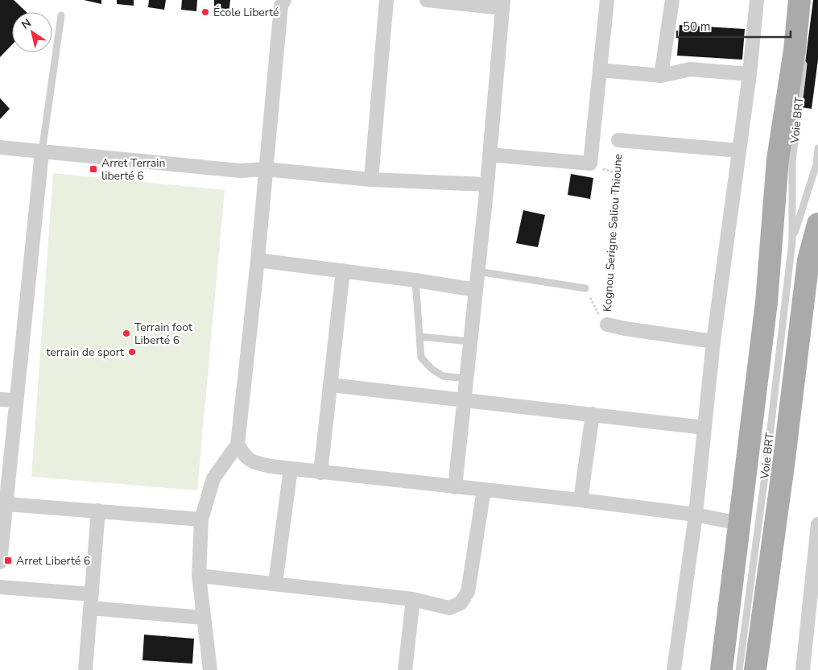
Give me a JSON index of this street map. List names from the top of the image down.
{
  "streets": {
    "lane": ["Voie BRT"],
    "path": ["Kognou Serigne Saliou Thioune"]
  },
  "places": {
    "other": ["École Liberté", "Terrain foot Liberté 6", "terrain de sport"],
    "transit": ["Arret Terrain liberté 6", "Arret Liberté 6"]
  },
  "scale_bar": "50 m",
  "north": "top left"
}
